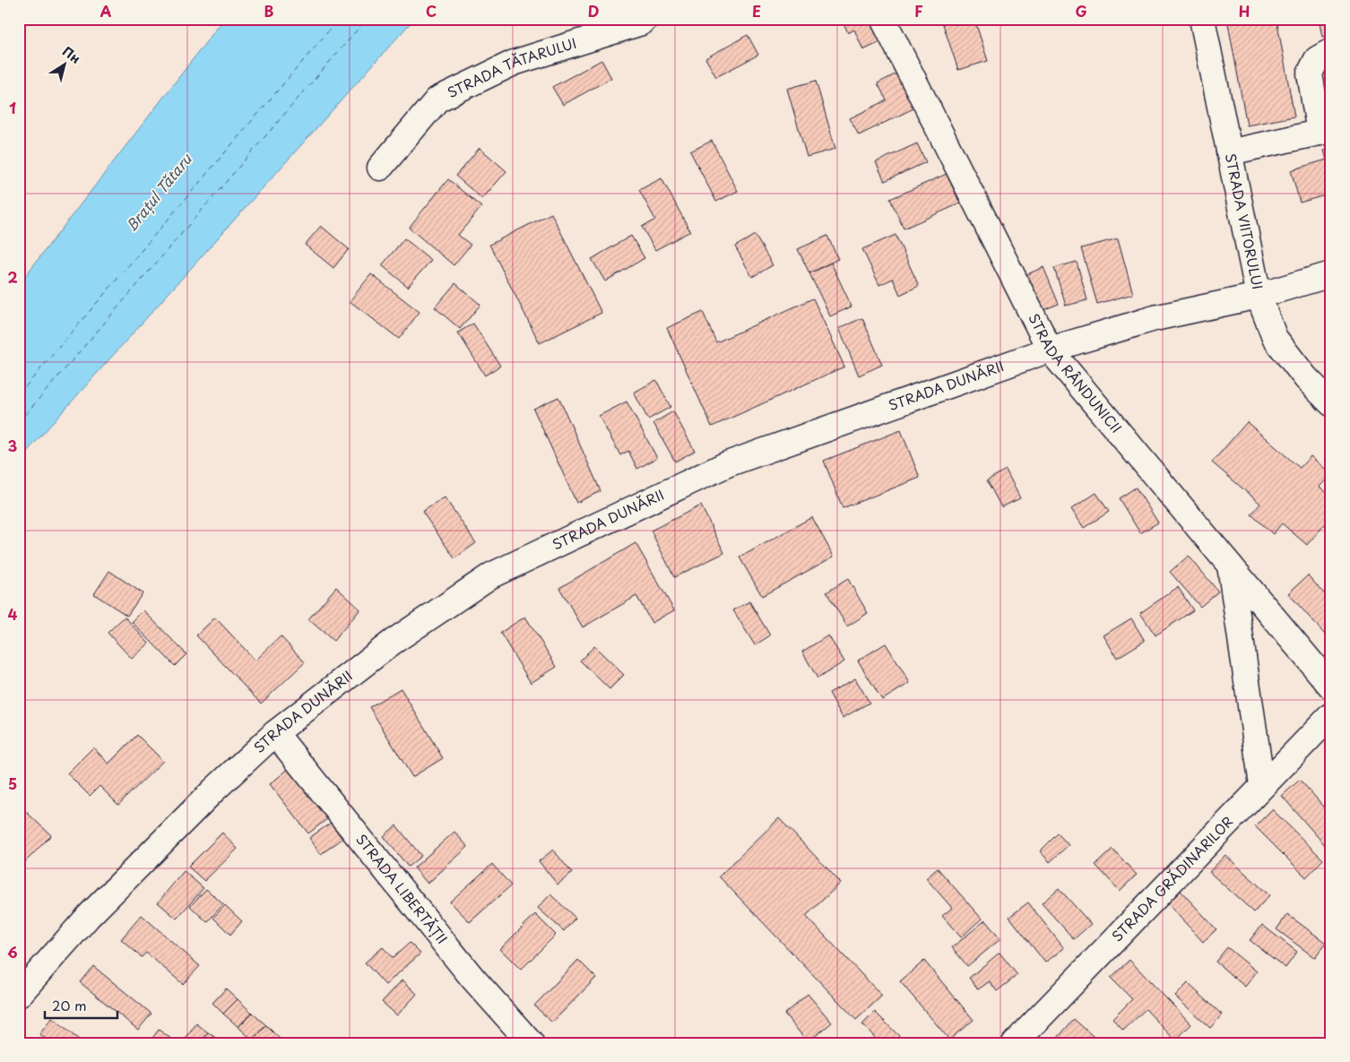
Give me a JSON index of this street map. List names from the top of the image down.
{
  "streets": {
    "street": [
      "STRADA TĂTARULUI",
      "STRADA VIITORULUI",
      "STRADA RÂNDUNICII",
      "STRADA DUNĂRII",
      "STRADA GRĂDINARILOR",
      "STRADA LIBERTĂȚII"
    ]
  },
  "crossings": [
    ["STRADA VIITORULUI", "STRADA DUNĂRII"],
    ["STRADA RÂNDUNICII", "STRADA DUNĂRII"],
    ["STRADA DUNĂRII", "STRADA LIBERTĂȚII"]
  ],
  "water": ["Brațul Tătaru"],
  "scale_bar": "20 m",
  "north": "top right",
  "grid": {
    "columns": [
      "A",
      "B",
      "C",
      "D",
      "E",
      "F",
      "G",
      "H"
    ],
    "rows": [
      "1",
      "2",
      "3",
      "4",
      "5",
      "6"
    ]
  }
}
